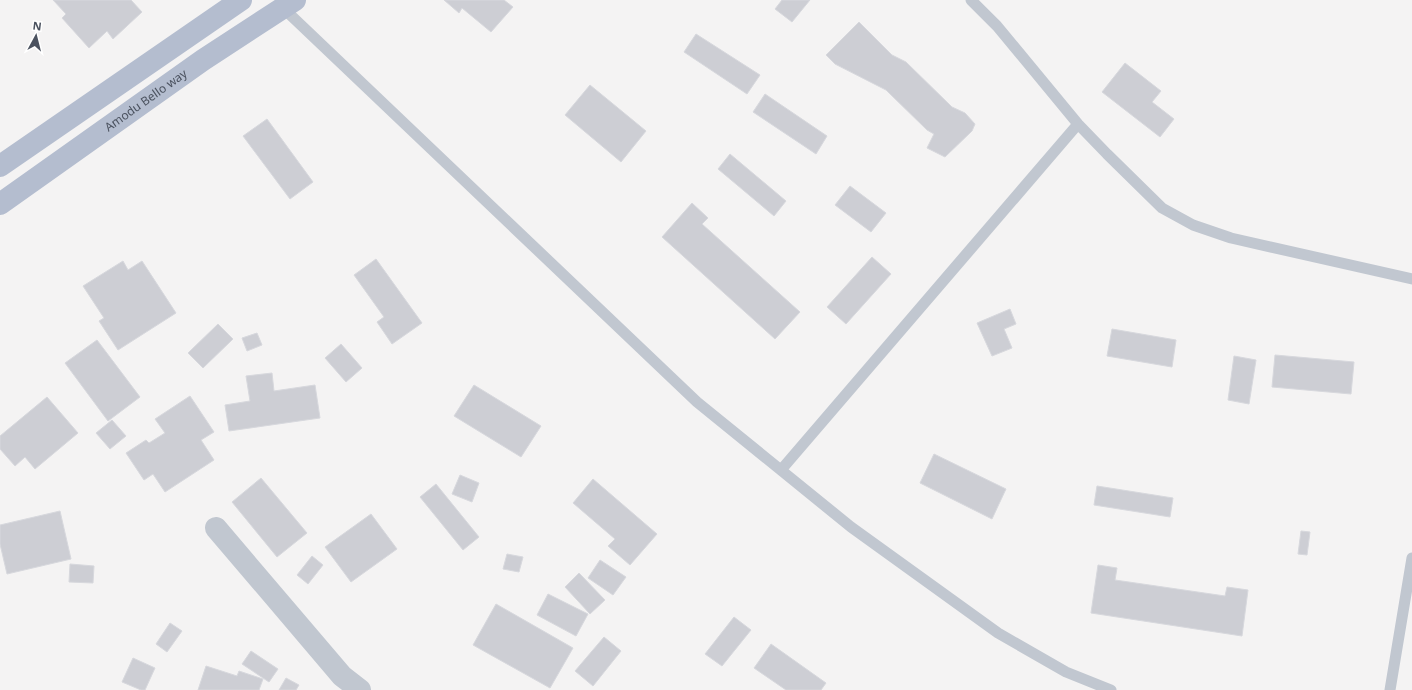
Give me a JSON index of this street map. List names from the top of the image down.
{
  "streets": {
    "main road": ["Amodu Bello way"]
  },
  "north": "top"
}
